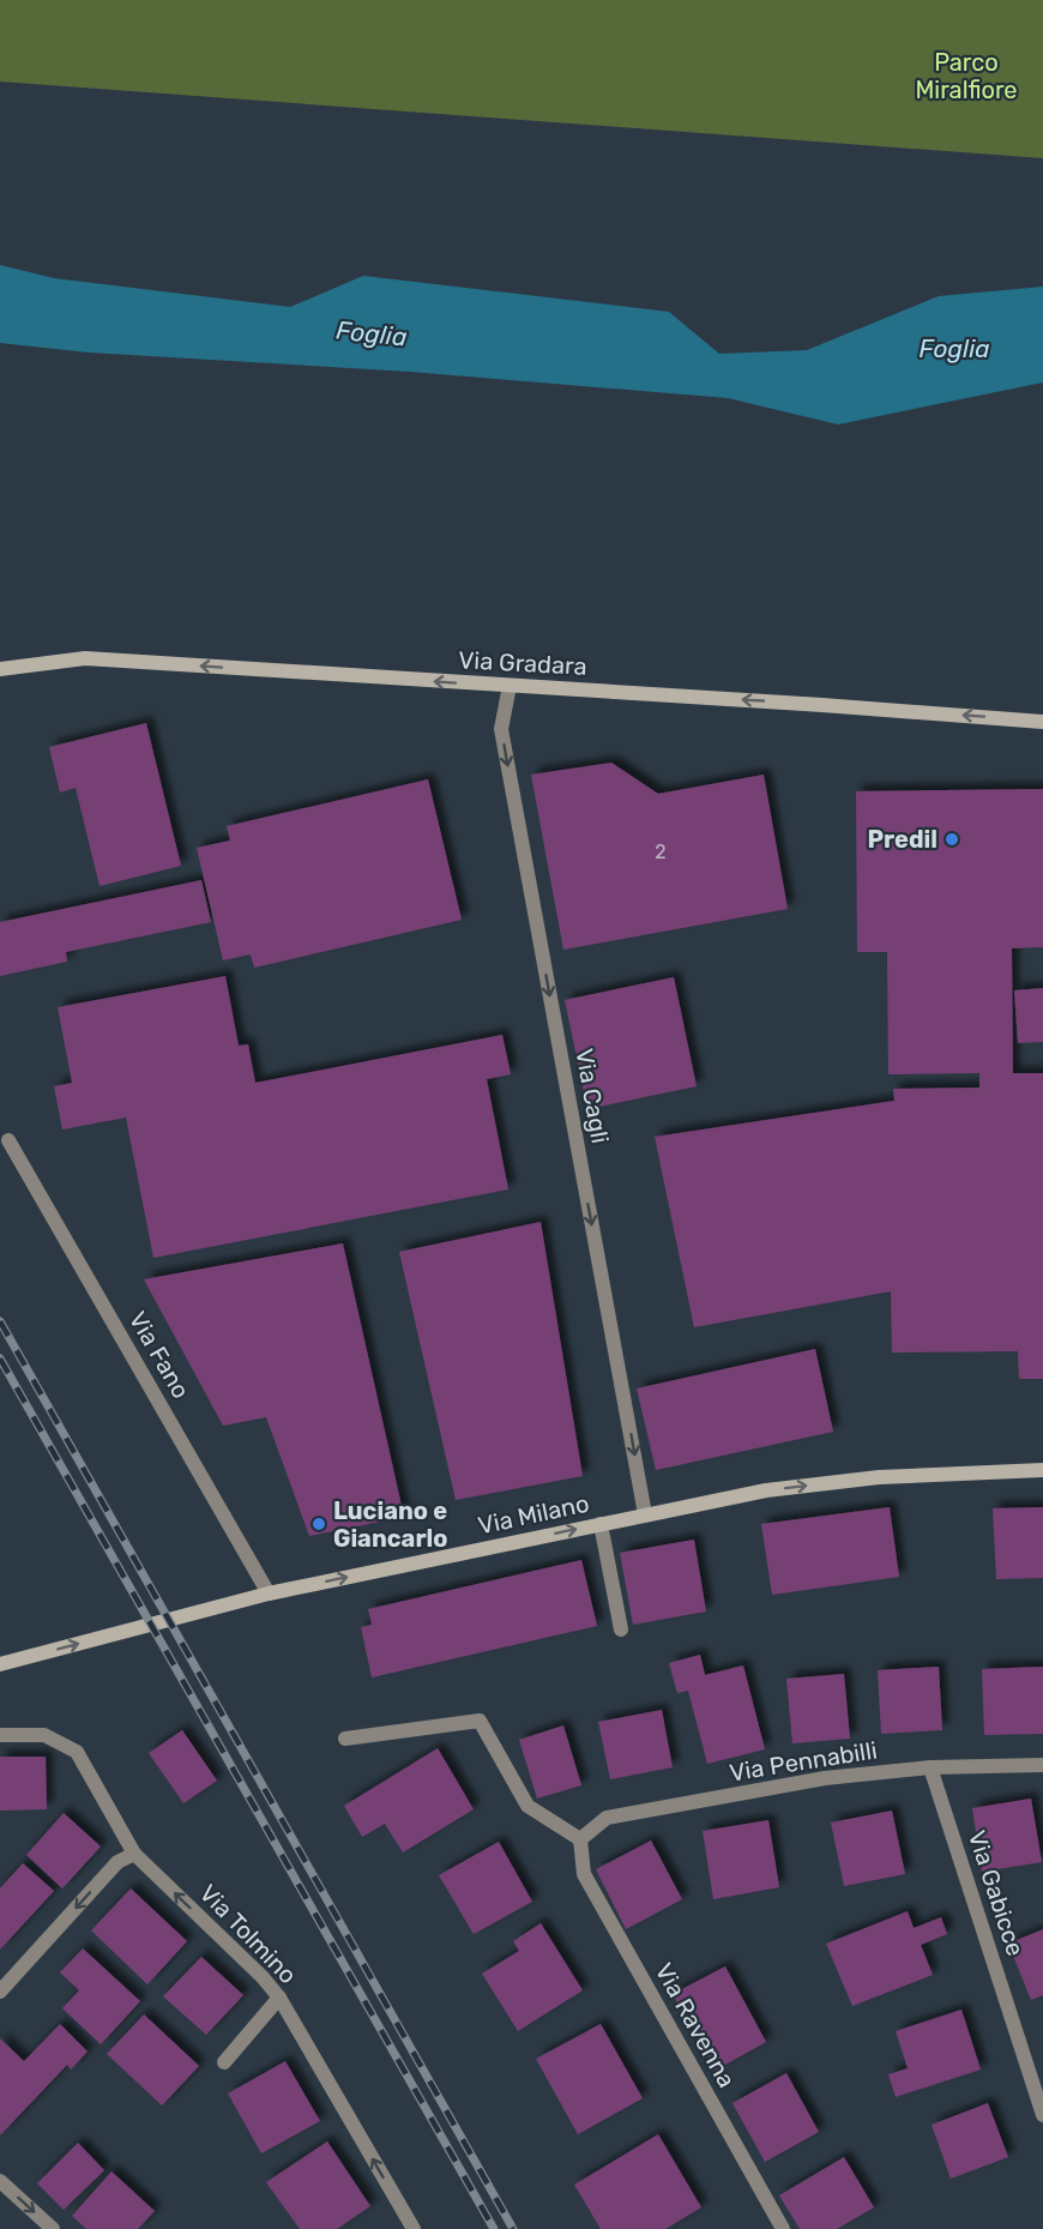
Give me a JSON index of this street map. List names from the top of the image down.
{
  "streets": {
    "street": [
      "Via Gradara",
      "Via Cagli",
      "Via Fano",
      "Via Milano",
      "Via Pennabilli",
      "Via Gabicce",
      "Via Tolmino",
      "Via Ravenna"
    ]
  },
  "crossings": [
    ["Via Gradara", "Via Cagli"],
    ["Via Cagli", "Via Milano"],
    ["Via Fano", "Via Milano"],
    ["Via Pennabilli", "Via Gabicce"],
    ["Via Pennabilli", "Via Ravenna"]
  ],
  "one_way": [
    "Via Gradara",
    "Via Cagli",
    "Via Milano",
    "Via Tolmino"
  ],
  "water": ["Foglia"],
  "parks": ["Parco Miralfiore"],
  "places": ["Predil", "Luciano e Giancarlo"],
  "house_numbers": ["2"]
}
